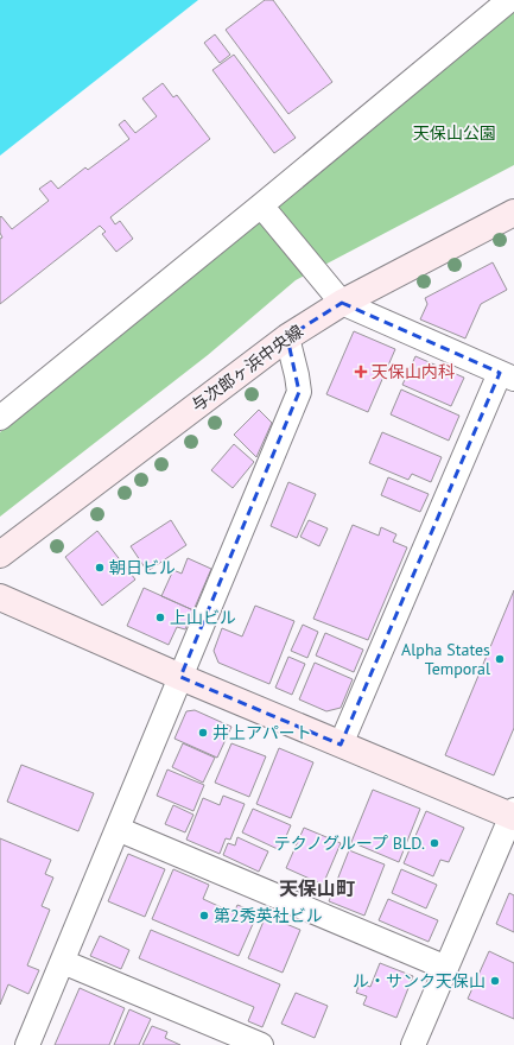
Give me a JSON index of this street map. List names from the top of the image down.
{
  "streets": {
    "street": ["与次郎ヶ浜中央線"]
  },
  "districts": ["天保山町"],
  "parks": ["天保山公園"],
  "places": {
    "health": ["天保山内科"],
    "other": [
      "朝日ビル",
      "上山ビル",
      "Alpha States Temporal",
      "井上アパート",
      "テクノグループ BLD.",
      "第2秀英社ビル",
      "ル・サンク天保山"
    ]
  }
}
